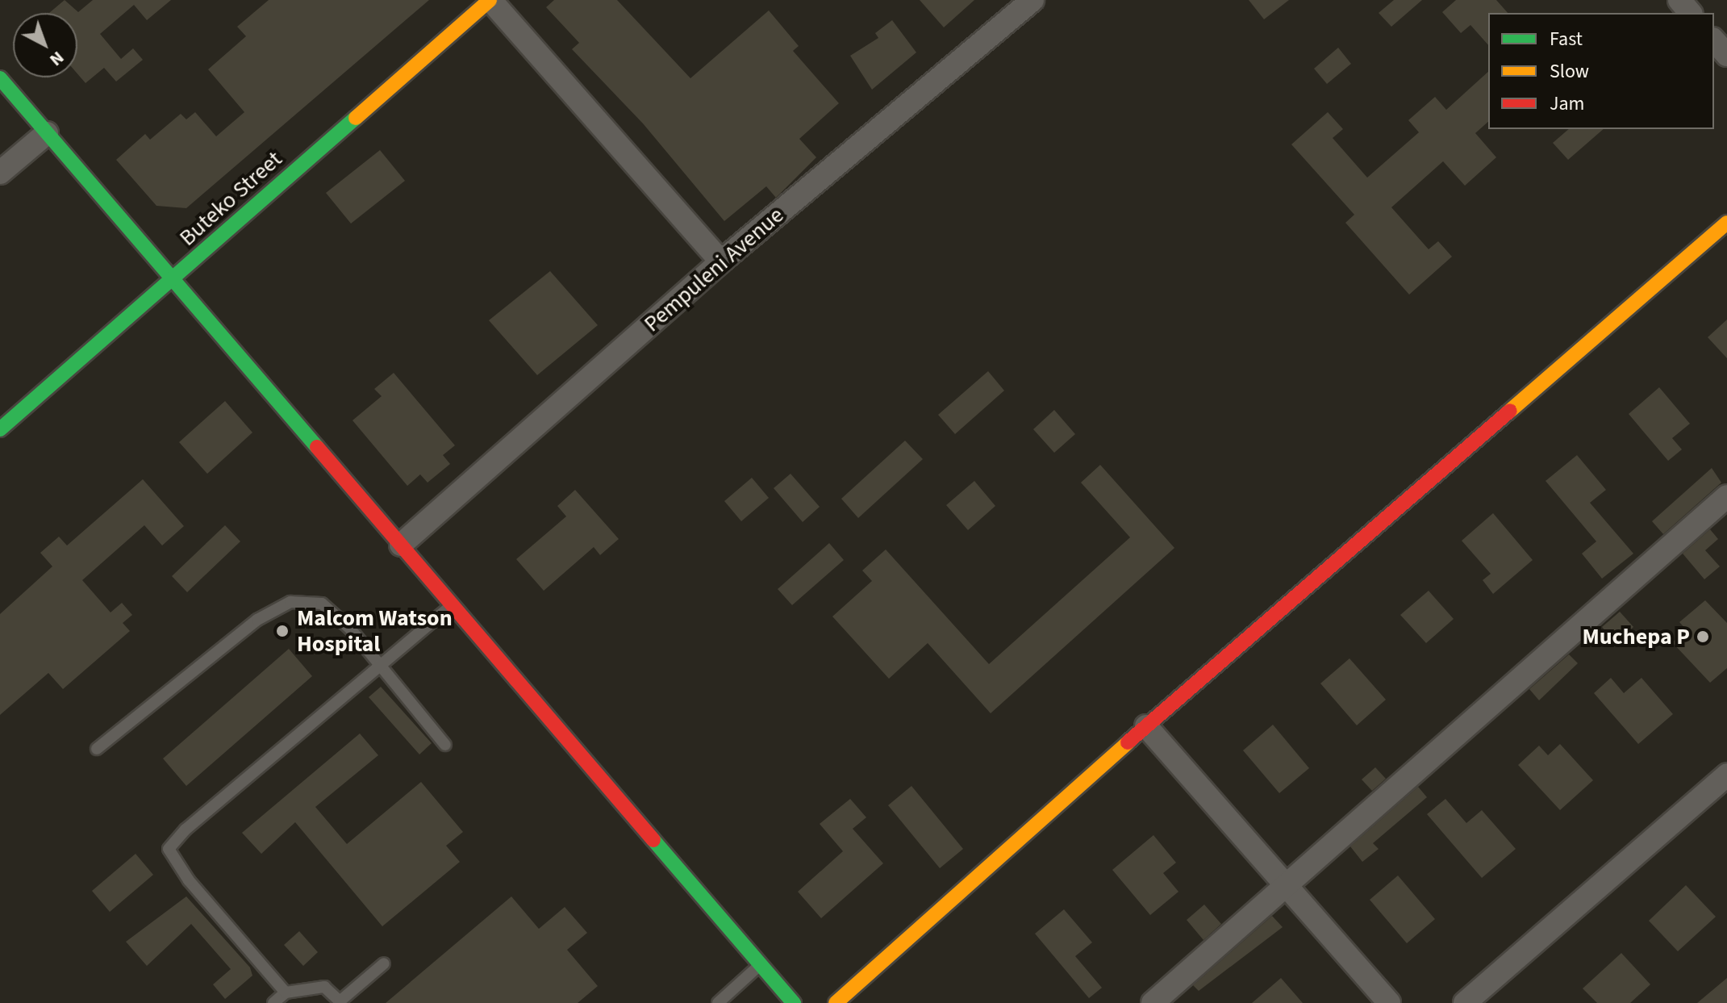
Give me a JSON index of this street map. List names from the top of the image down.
{
  "streets": {
    "street": ["Buteko Street", "Pempuleni Avenue"]
  },
  "places": ["Malcom Watson Hospital", "Muchepa P"],
  "legend": ["Fast", "Slow", "Jam"],
  "north": "bottom right"
}
